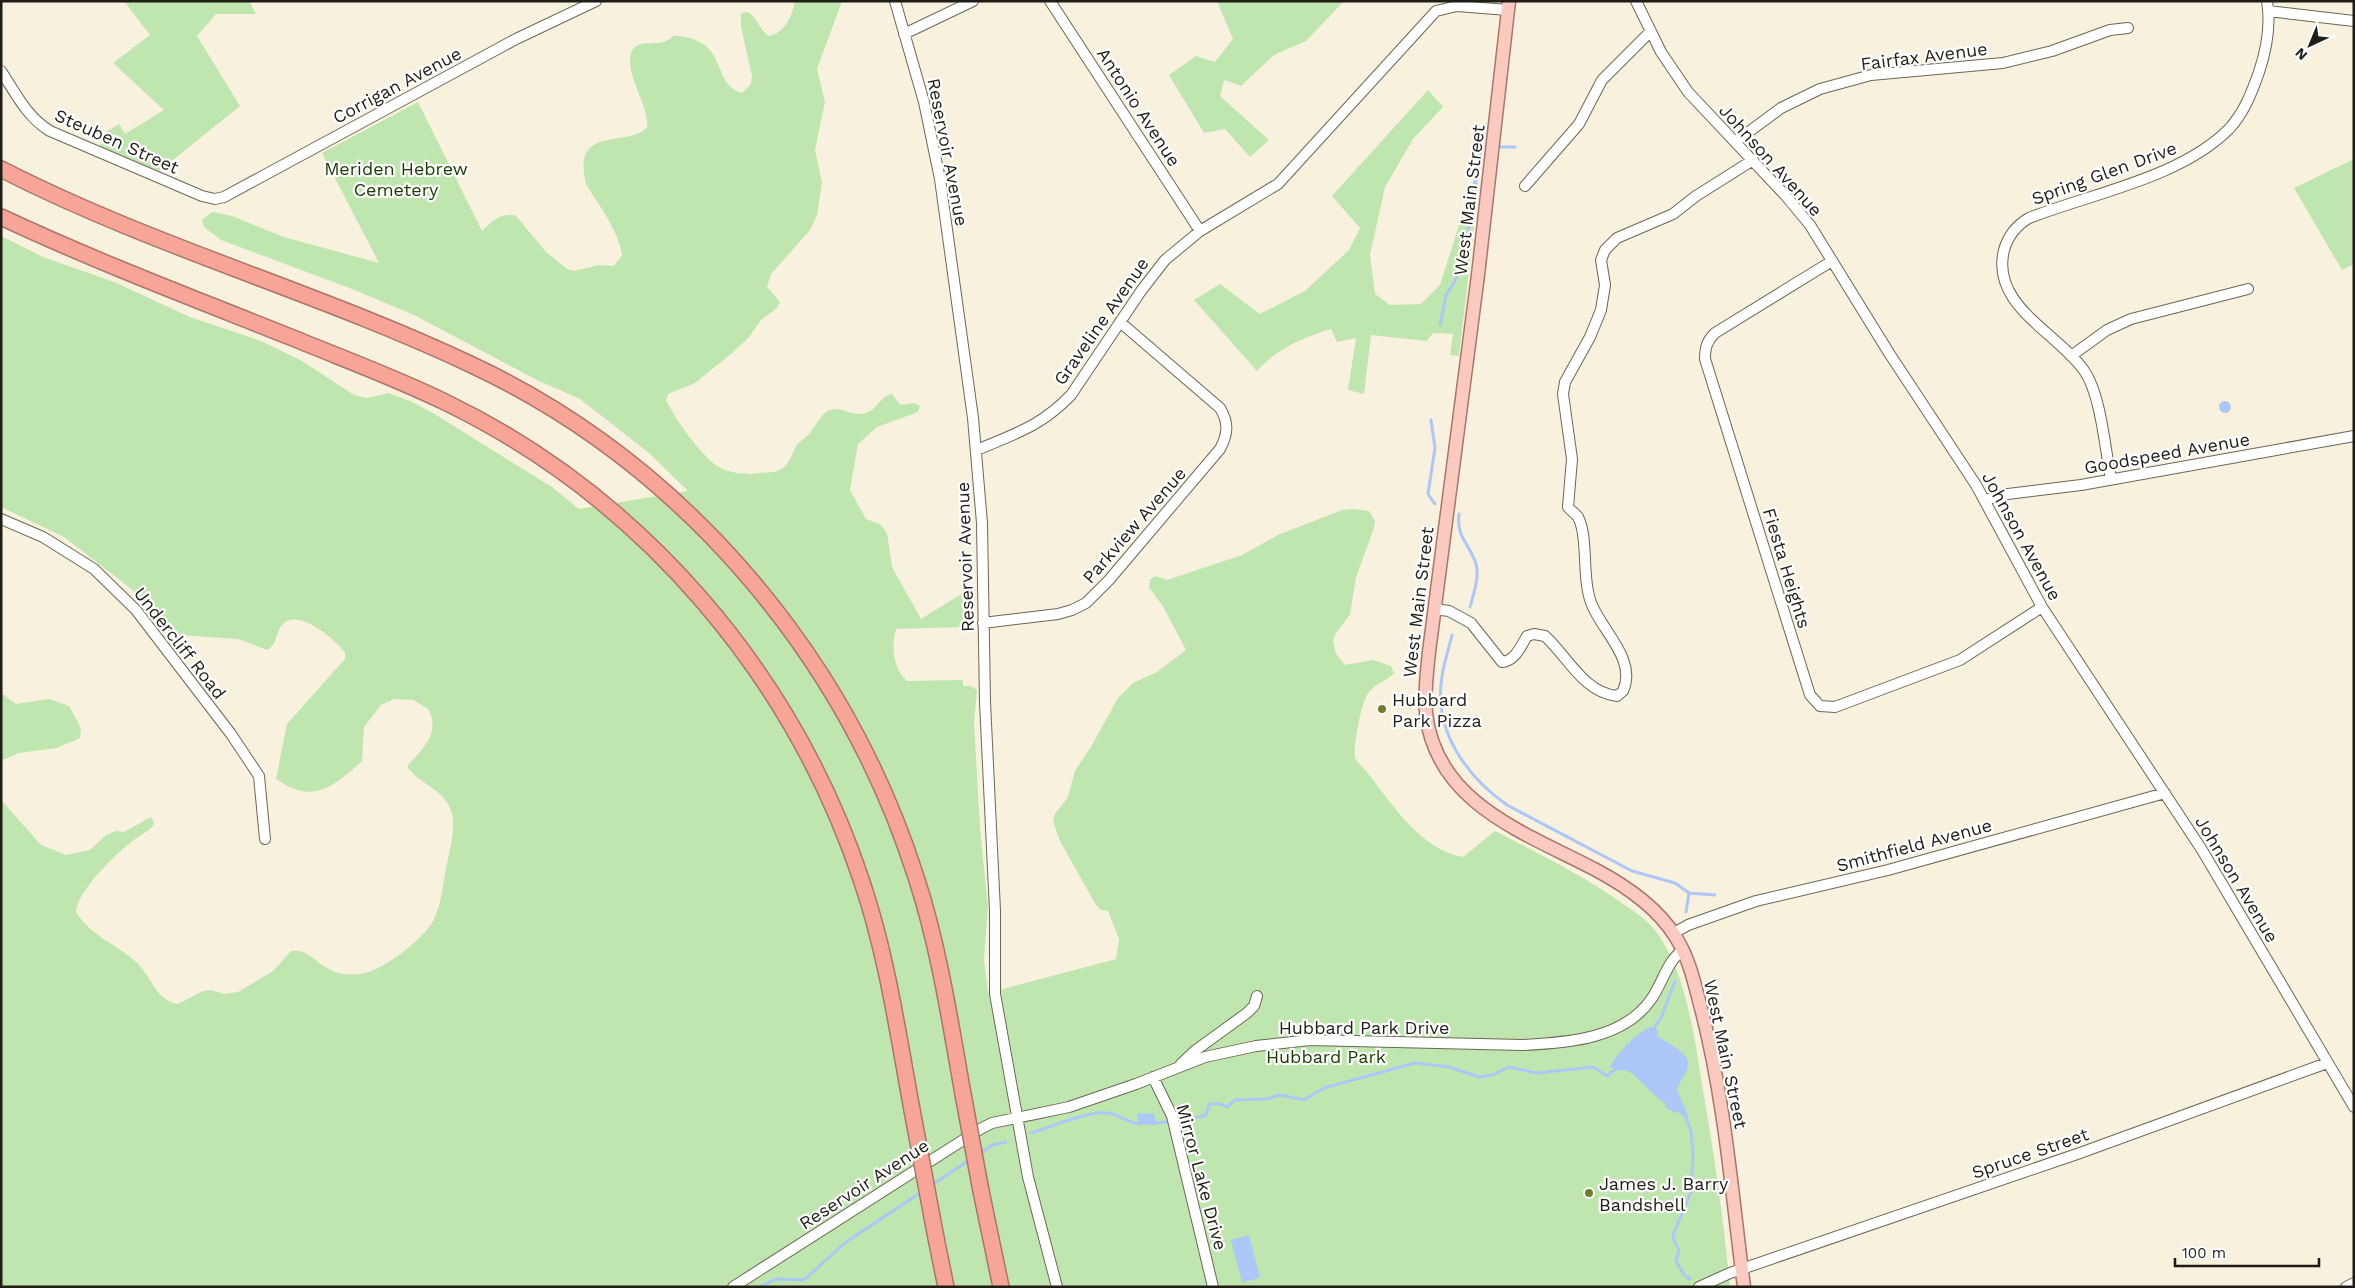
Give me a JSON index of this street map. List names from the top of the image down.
{
  "streets": {
    "main road": ["West Main Street"],
    "street": [
      "Fairfax Avenue",
      "Corrigan Avenue",
      "Antonio Avenue",
      "Steuben Street",
      "Reservoir Avenue",
      "Johnson Avenue",
      "Spring Glen Drive",
      "Graveline Avenue",
      "Goodspeed Avenue",
      "Parkview Avenue",
      "Fiesta Heights",
      "Undercliff Road",
      "Smithfield Avenue",
      "Hubbard Park Drive",
      "Spruce Street",
      "Mirror Lake Drive"
    ]
  },
  "crossings": [
    ["Fairfax Avenue", "Johnson Avenue"],
    ["Corrigan Avenue", "Steuben Street"],
    ["Antonio Avenue", "Graveline Avenue"],
    ["Reservoir Avenue", "Graveline Avenue"],
    ["Reservoir Avenue", "Parkview Avenue"],
    ["Reservoir Avenue", "Hubbard Park Drive"],
    ["Johnson Avenue", "Goodspeed Avenue"],
    ["Johnson Avenue", "Fiesta Heights"],
    ["Johnson Avenue", "Smithfield Avenue"],
    ["Johnson Avenue", "Spruce Street"],
    ["Spring Glen Drive", "Goodspeed Avenue"],
    ["West Main Street", "Smithfield Avenue"],
    ["West Main Street", "Hubbard Park Drive"],
    ["West Main Street", "Spruce Street"],
    ["Graveline Avenue", "Parkview Avenue"],
    ["Hubbard Park Drive", "Mirror Lake Drive"]
  ],
  "parks": ["Meriden Hebrew Cemetery", "Hubbard Park"],
  "places": ["Hubbard Park Pizza", "James J. Barry Bandshell"],
  "scale_bar": "100 m",
  "north": "bottom left"
}
